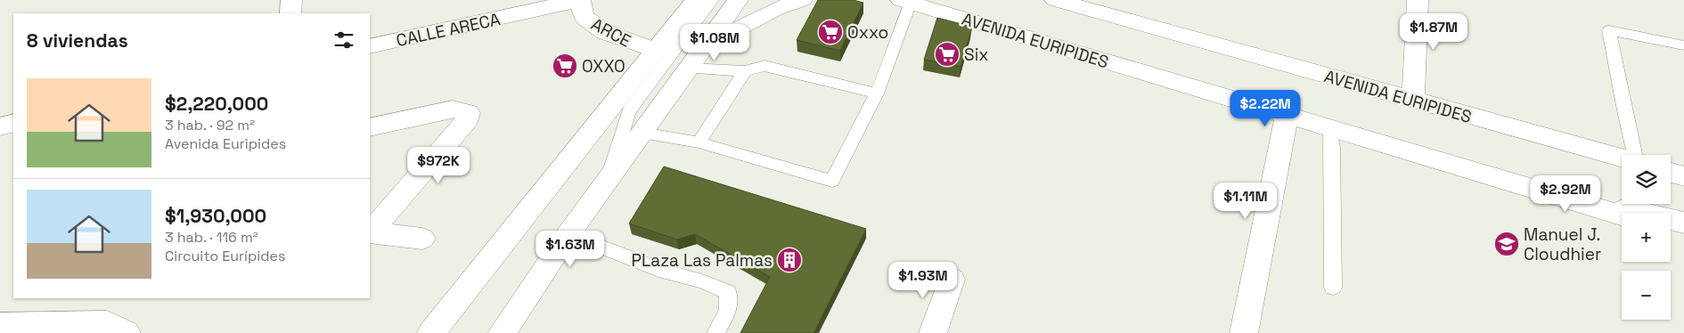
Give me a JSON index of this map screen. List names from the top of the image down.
{
  "streets": {
    "street": ["CALLE ARECA", "ARCE", "AVENIDA EURIPIDES"]
  },
  "crossings": [
    ["CALLE ARECA", "ARCE"]
  ],
  "places": {
    "supermarket": ["Oxxo", "Six", "OXXO"],
    "school or university": ["Manuel J. Cloudhier"],
    "building": ["PLaza Las Palmas"]
  },
  "page": {
    "price": [
      "$1.87M",
      "$1.08M",
      "$2.22M",
      "$972K",
      "$2.92M",
      "$1.11M",
      "$1.63M",
      "$1.93M"
    ],
    "heading": "8 viviendas",
    "list": [
      {
        "name": "$2,220,000",
        "note": "3 hab. · 92 m² · Avenida Euripides"
      },
      {
        "name": "$1,930,000",
        "note": "3 hab. · 116 m² · Circuito Eurípides"
      }
    ],
    "map_buttons": ["+", "−"]
  }
}
